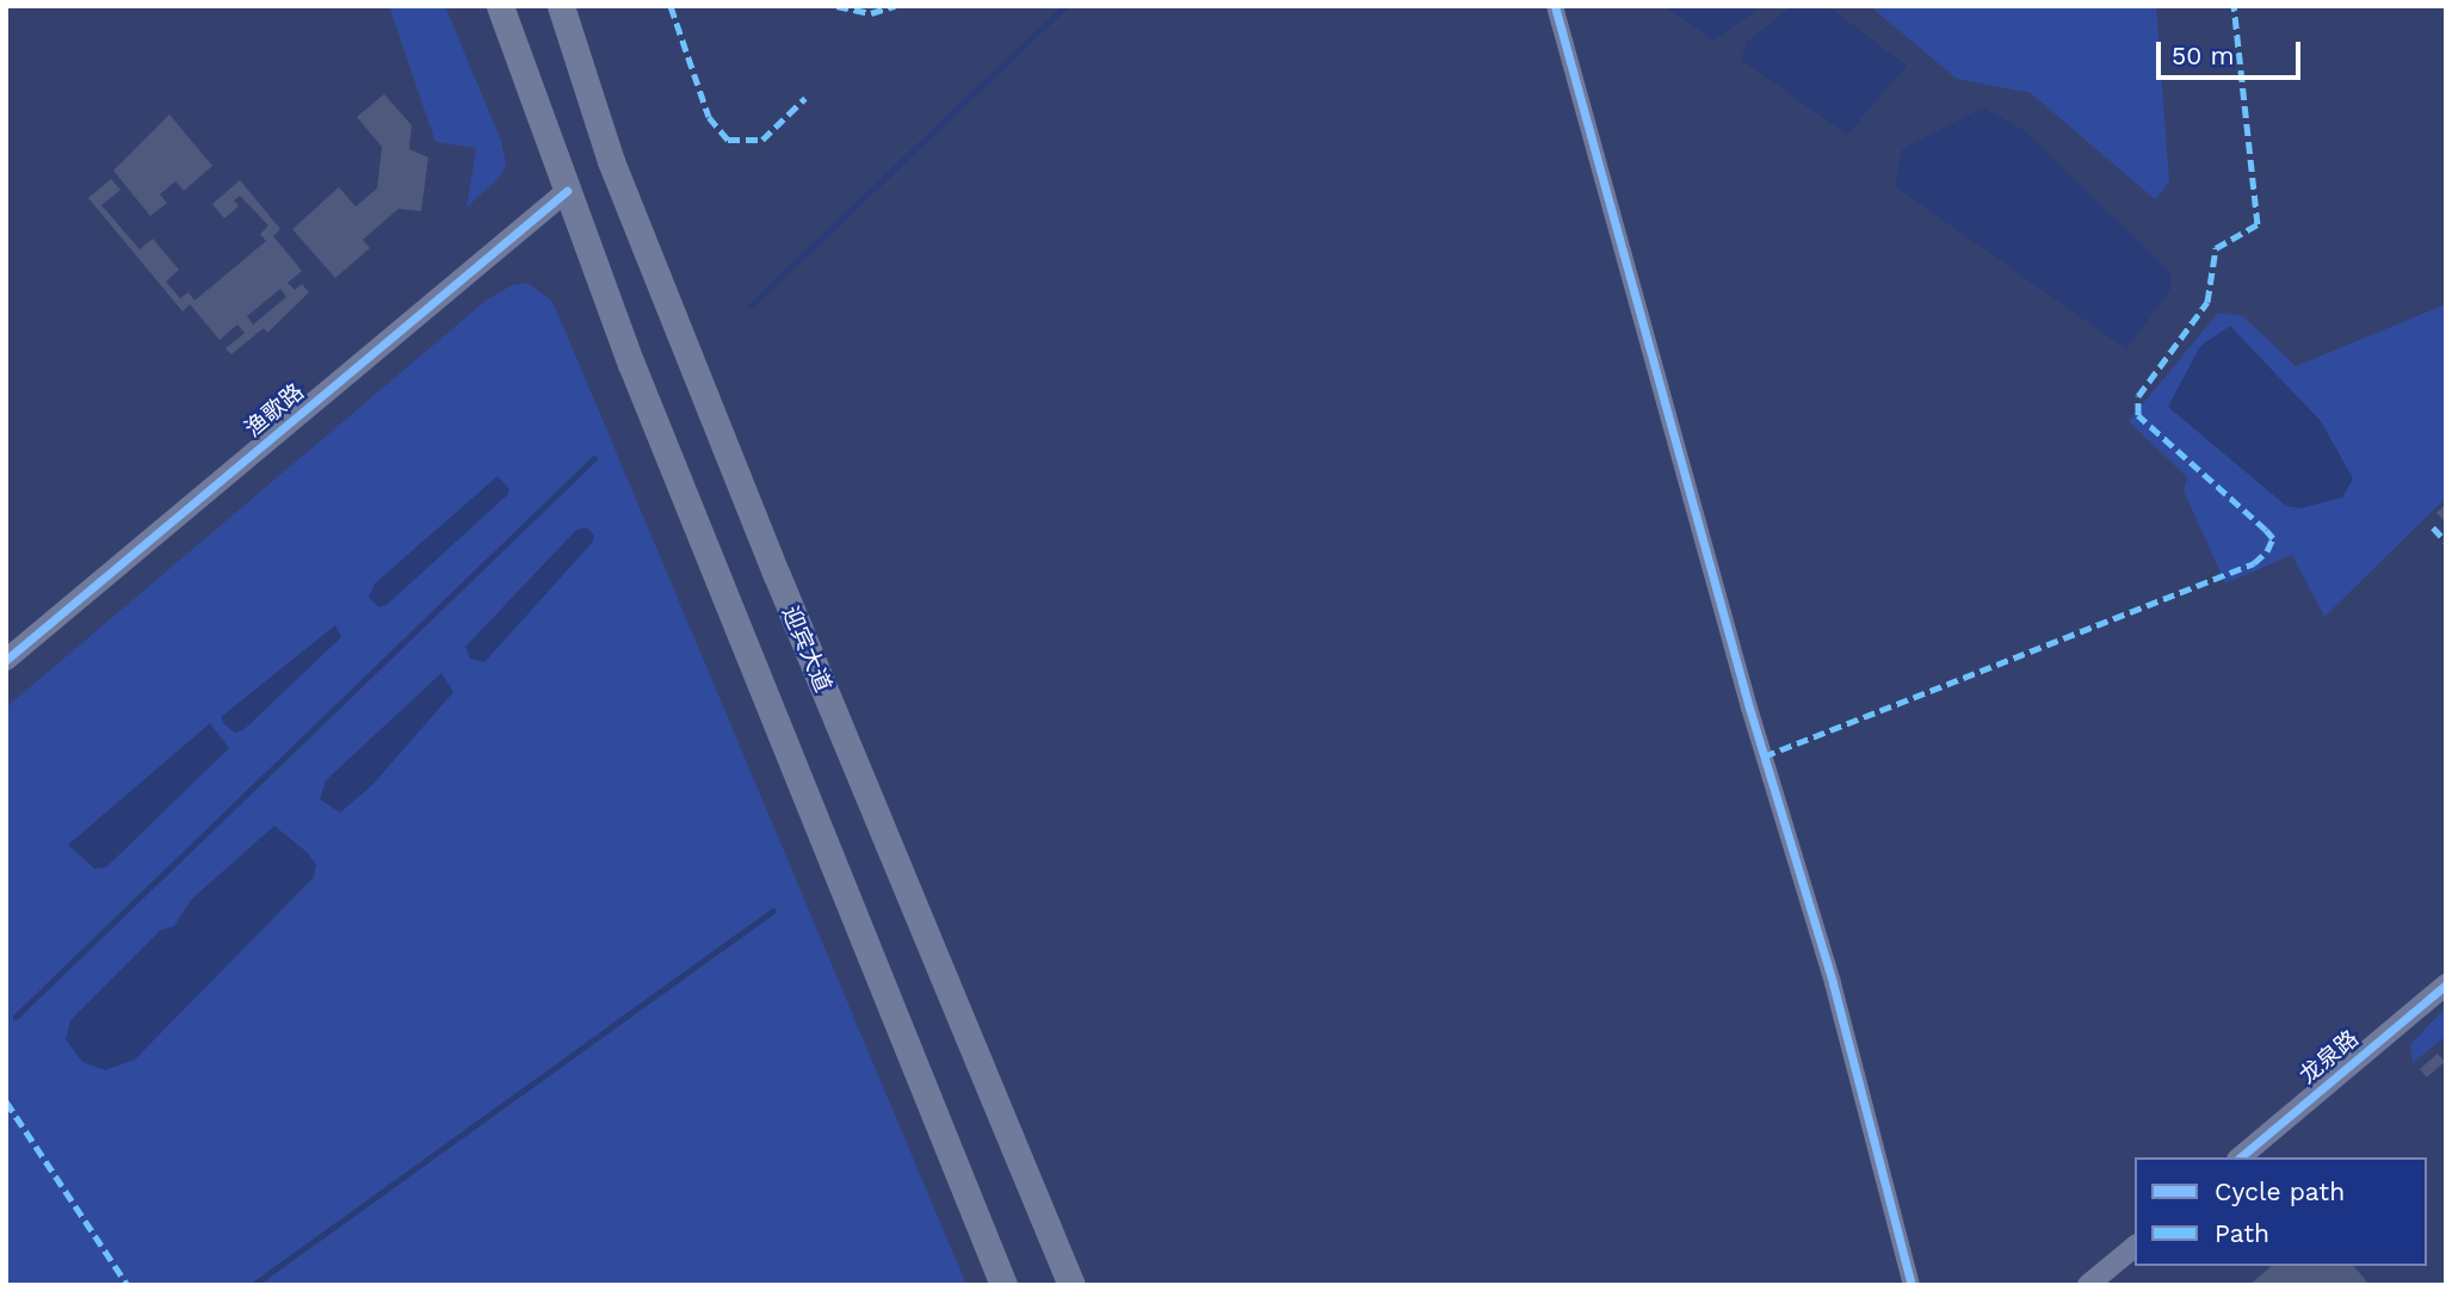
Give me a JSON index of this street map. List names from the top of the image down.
{
  "streets": {
    "highway": ["迎宾大道"],
    "street": ["渔歌路", "龙泉路"]
  },
  "legend": ["Cycle path", "Path"],
  "scale_bar": "50 m"
}
